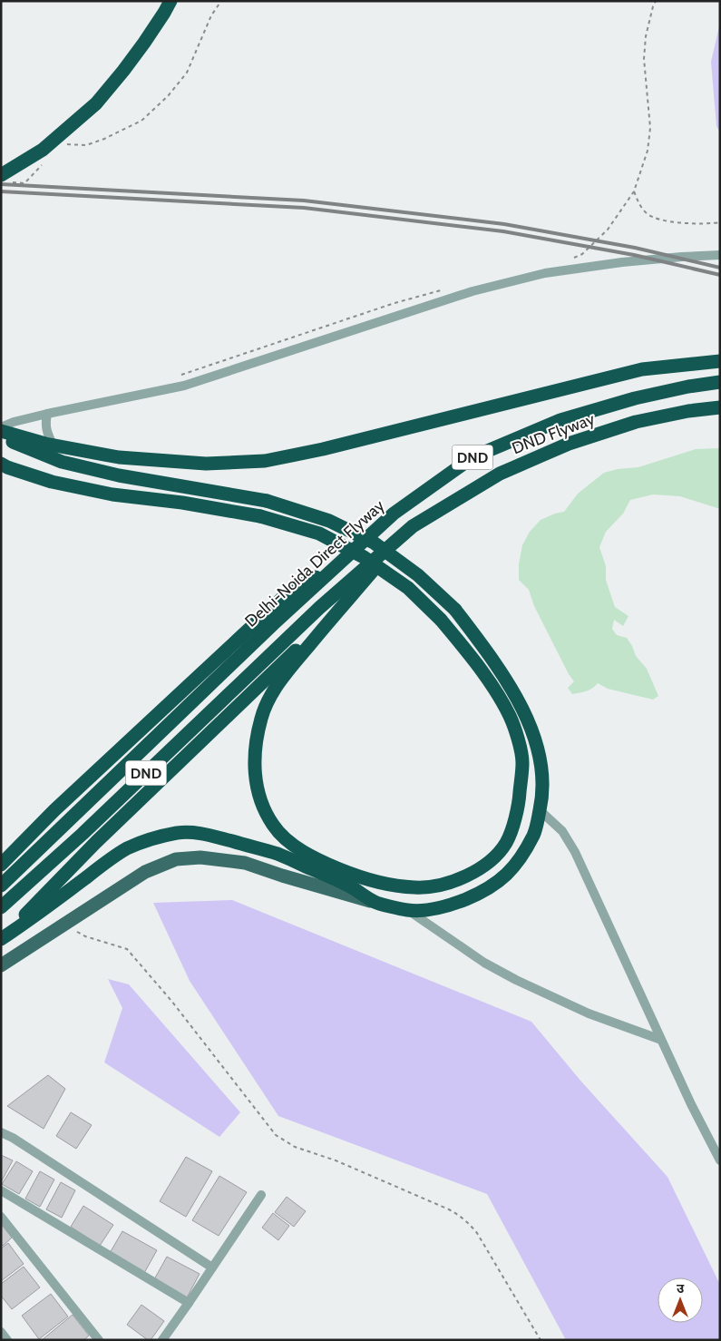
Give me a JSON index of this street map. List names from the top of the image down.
{
  "streets": {
    "highway": ["DND Flyway", "DND", "Delhi-Noida Direct Flyway"]
  },
  "crossings": [
    ["DND Flyway", "DND"]
  ],
  "north": "top"
}
